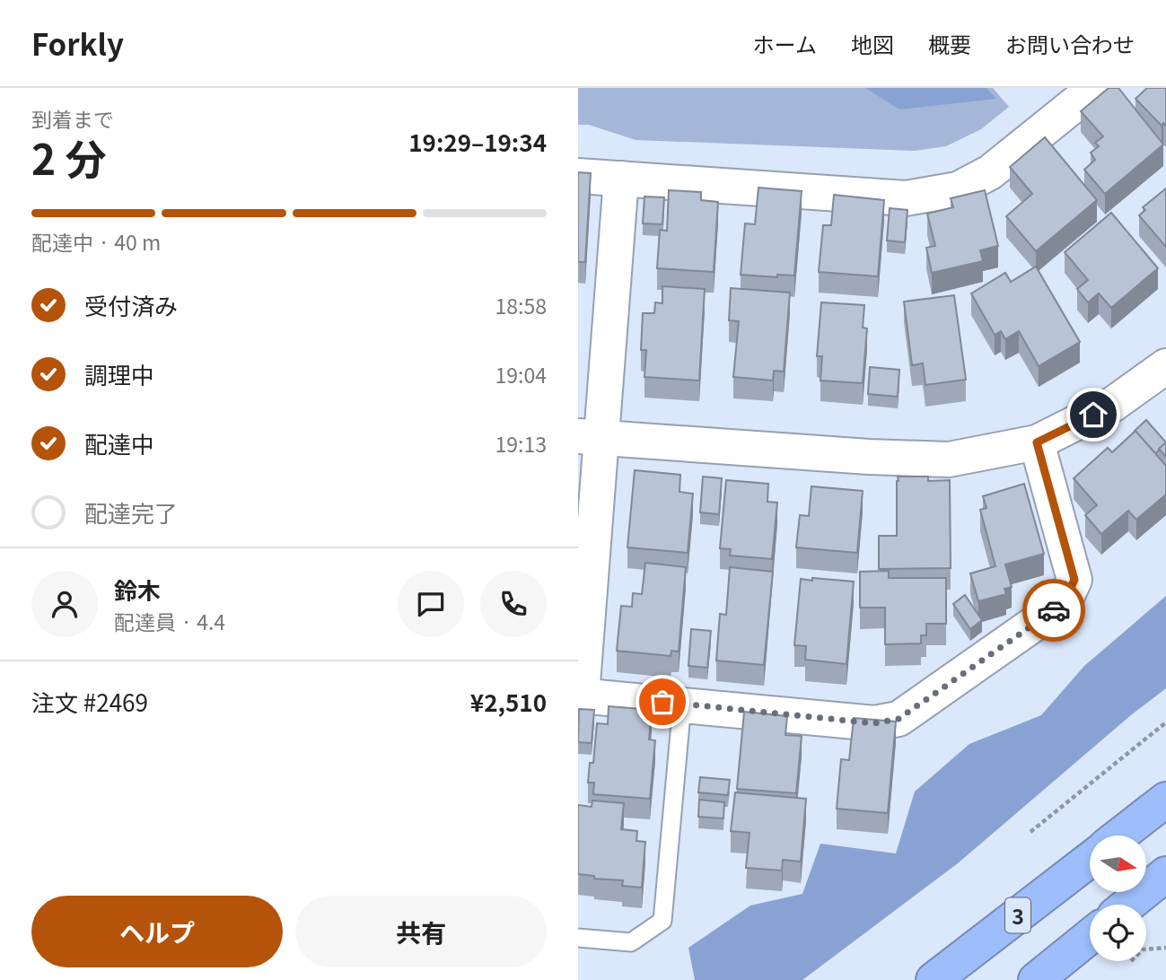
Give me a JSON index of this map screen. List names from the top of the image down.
{
  "streets": {
    "highway": ["3"]
  },
  "north": "right",
  "page": {
    "header": "Forkly",
    "nav": [
      "ホーム",
      "地図",
      "概要",
      "お問い合わせ"
    ],
    "heading": ["2 分", "到着まで", "19:29–19:34"],
    "panel": [
      "鈴木",
      "配達員 · 4.4",
      "注文 #2469",
      "¥2,510"
    ],
    "bar": "配達中 · 40 m",
    "list": [
      ["受付済み", "18:58"],
      ["調理中", "19:04"],
      ["配達中", "19:13"],
      "配達完了"
    ],
    "buttons": ["ヘルプ", "共有"]
  }
}
